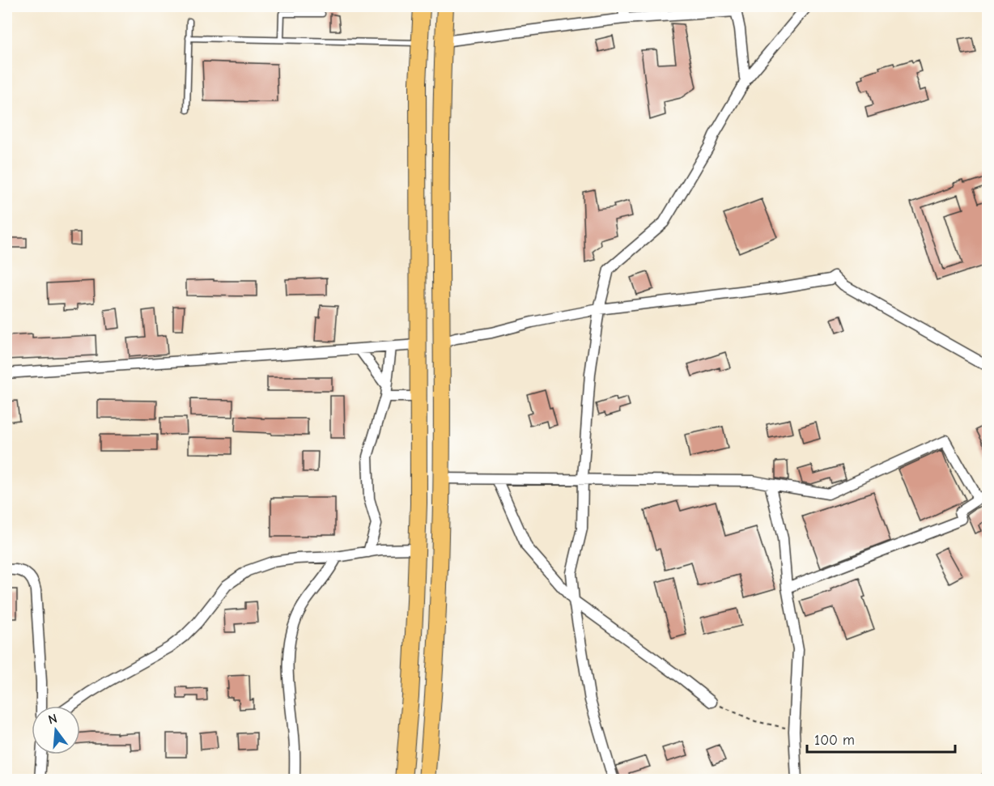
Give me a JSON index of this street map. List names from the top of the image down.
{
  "scale_bar": "100 m",
  "north": "top"
}
